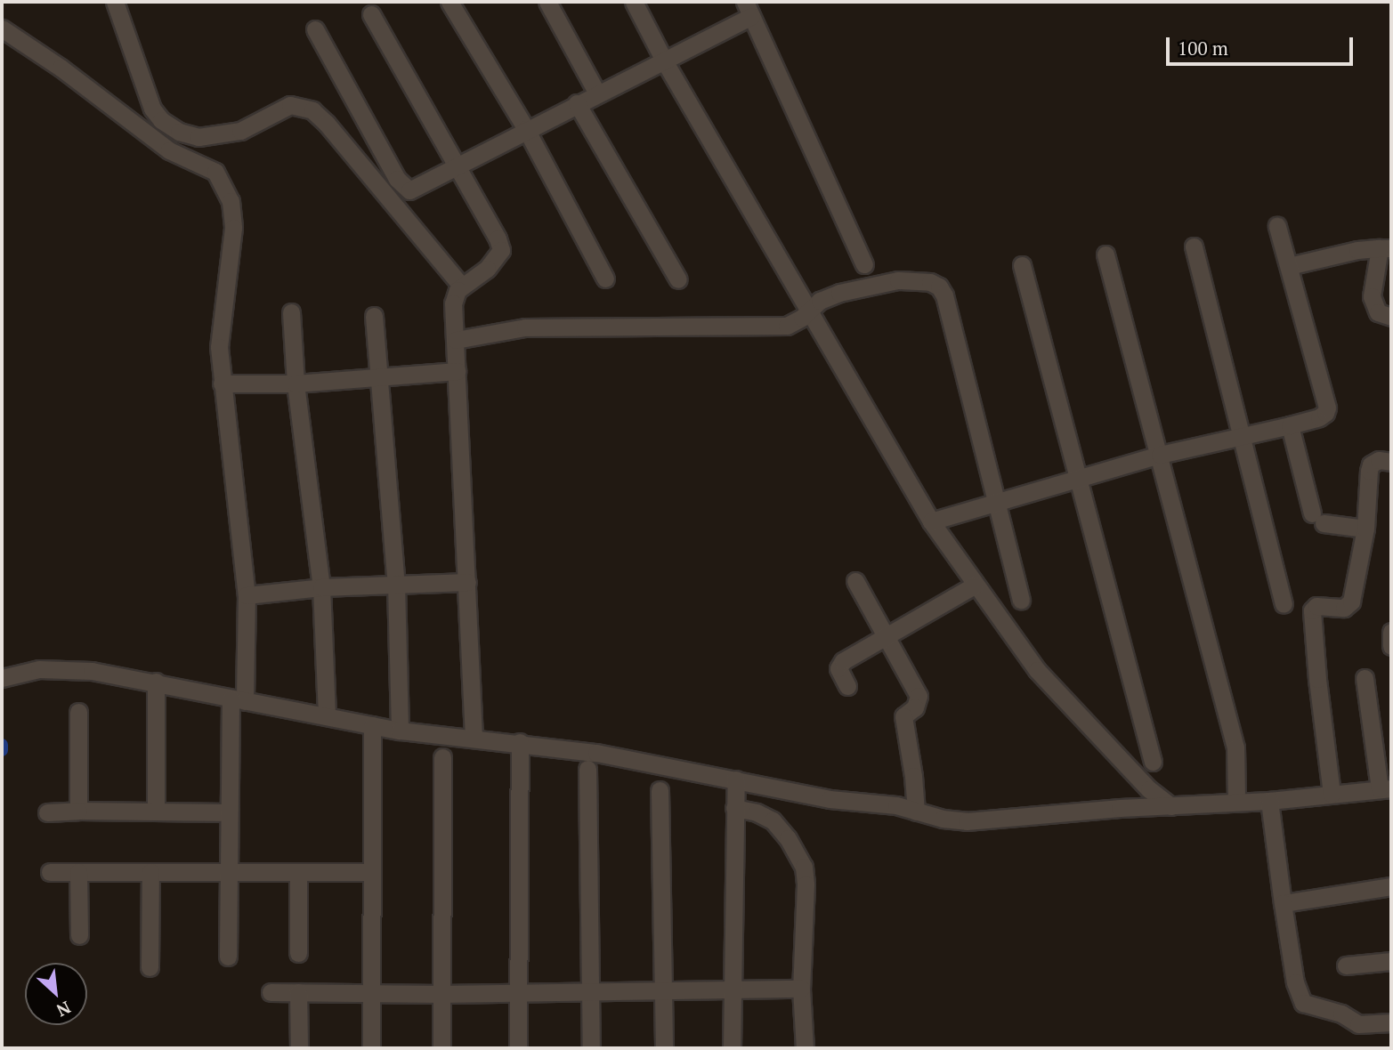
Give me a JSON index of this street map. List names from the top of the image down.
{
  "scale_bar": "100 m",
  "north": "bottom right"
}
